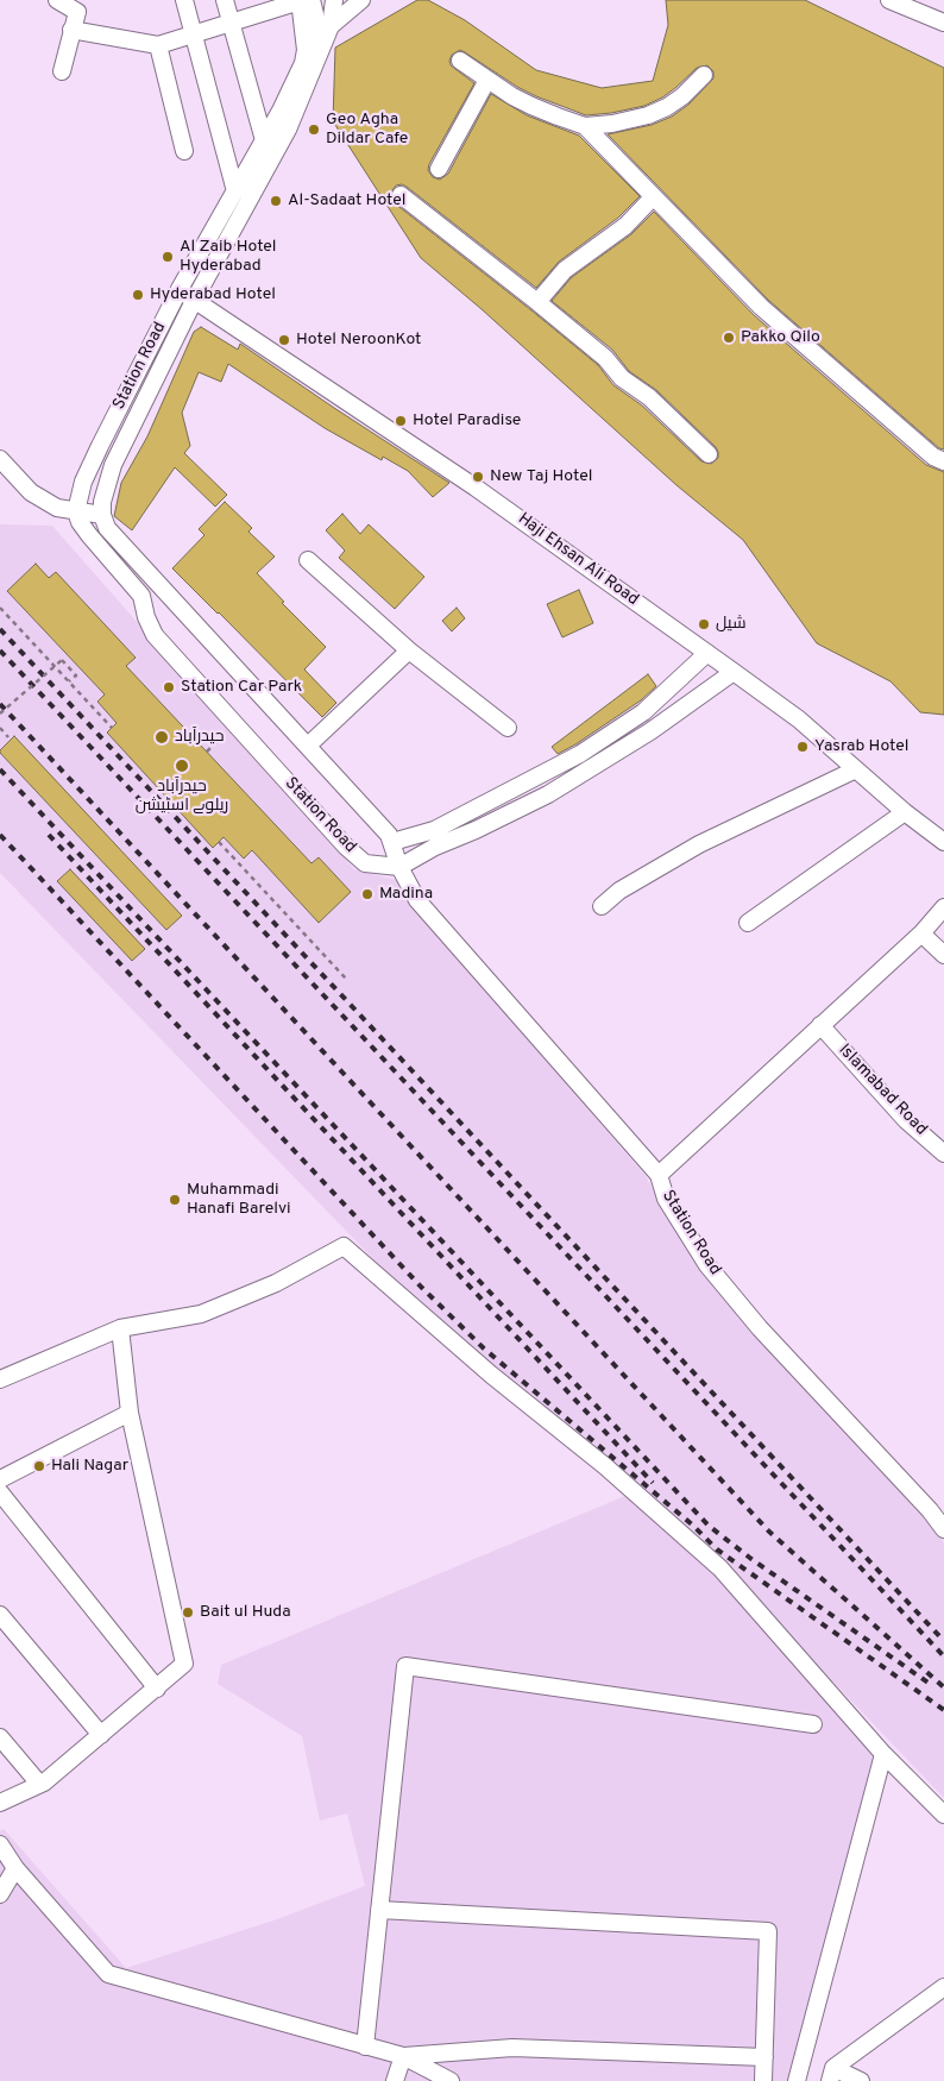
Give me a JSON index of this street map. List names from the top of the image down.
{
  "streets": {
    "street": ["Station Road", "Haji Ehsan Ali Road", "Islamabad Road"]
  },
  "crossings": [
    ["Station Road", "Haji Ehsan Ali Road"]
  ],
  "places": [
    "Geo Agha Dildar Cafe",
    "Al-Sadaat Hotel",
    "Al Zaib Hotel Hyderabad",
    "Hyderabad Hotel",
    "Pakko Qilo",
    "Hotel NeroonKot",
    "Hotel Paradise",
    "New Taj Hotel",
    "شیل",
    "Station Car Park",
    "حیدرآباد",
    "Yasrab Hotel",
    "حیدرآباد ریلوے اسٹیشن",
    "Madina",
    "Muhammadi Hanafi Barelvi",
    "Hali Nagar",
    "Bait ul Huda"
  ]
}
